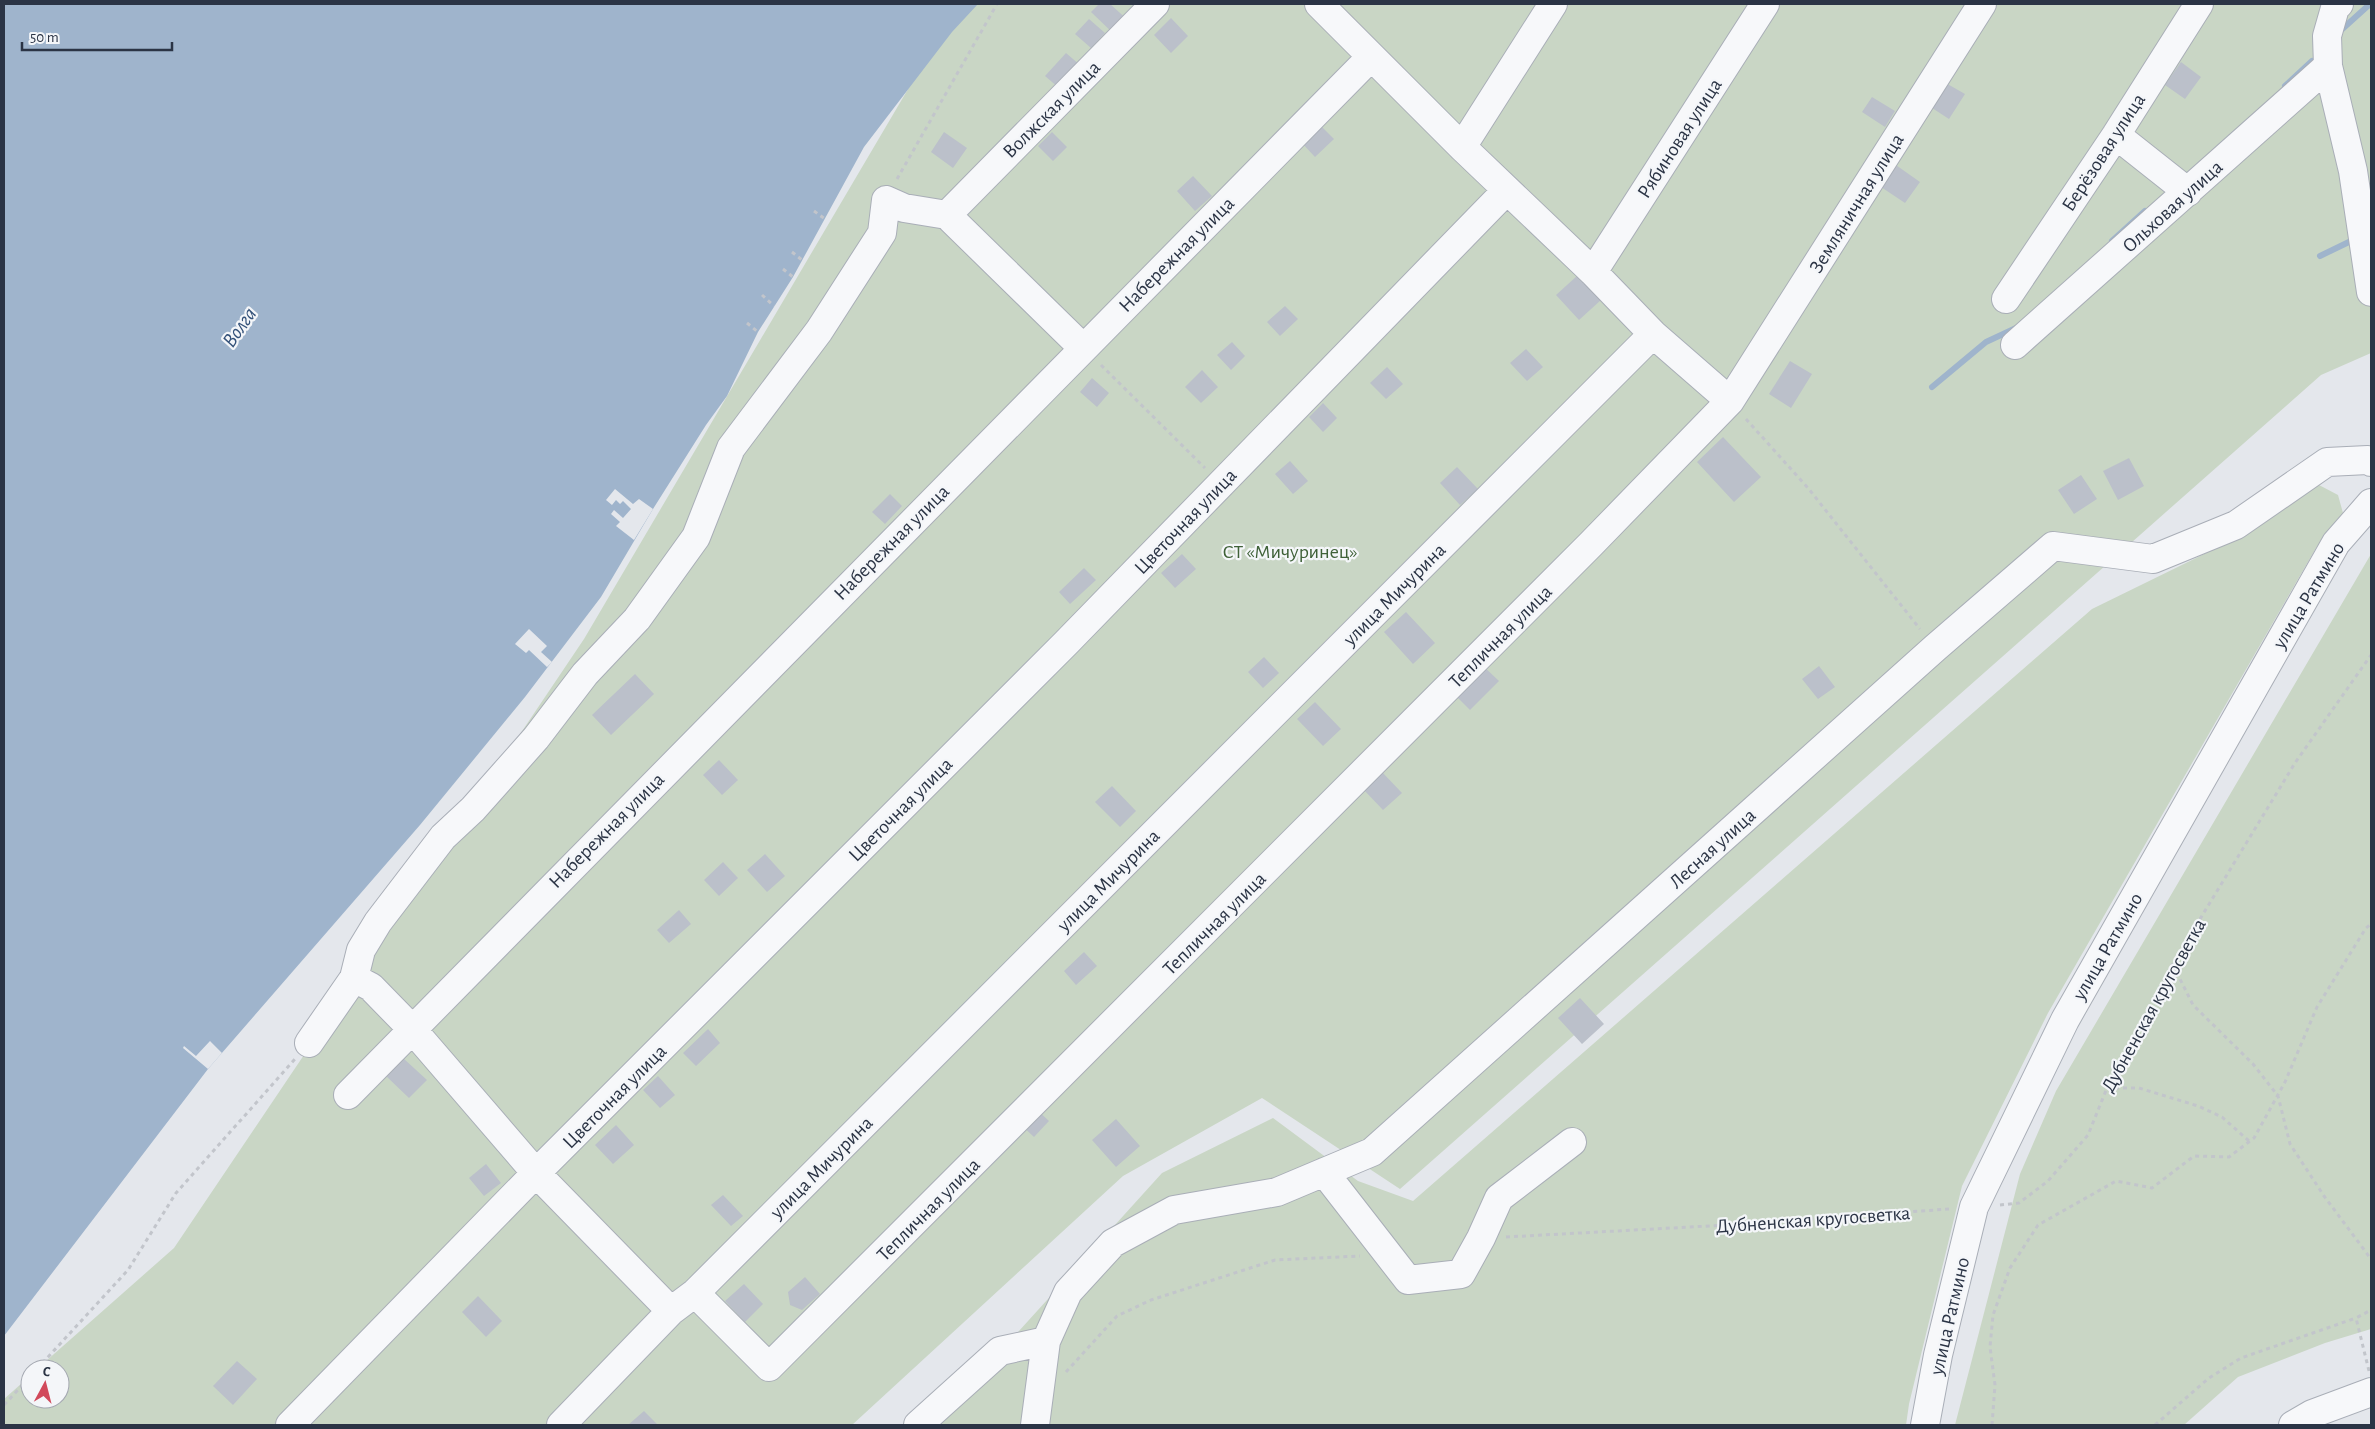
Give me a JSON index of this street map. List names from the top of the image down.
{
  "streets": {
    "street": [
      "Волжская улица",
      "Рябиновая улица",
      "Берёзовая улица",
      "Земляничная улица",
      "Ольховая улица",
      "Набережная улица",
      "Цветочная улица",
      "улица Мичурина",
      "улица Ратмино",
      "Тепличная улица",
      "Лесная улица"
    ],
    "path": ["Дубненская кругосветка"]
  },
  "crossings": [
    ["Земляничная улица", "Тепличная улица"],
    ["улица Мичурина", "Тепличная улица"],
    ["улица Ратмино", "Дубненская кругосветка"]
  ],
  "water": ["Волга"],
  "parks": ["СТ «Мичуринец»"],
  "scale_bar": "50 m",
  "north": "top"
}
